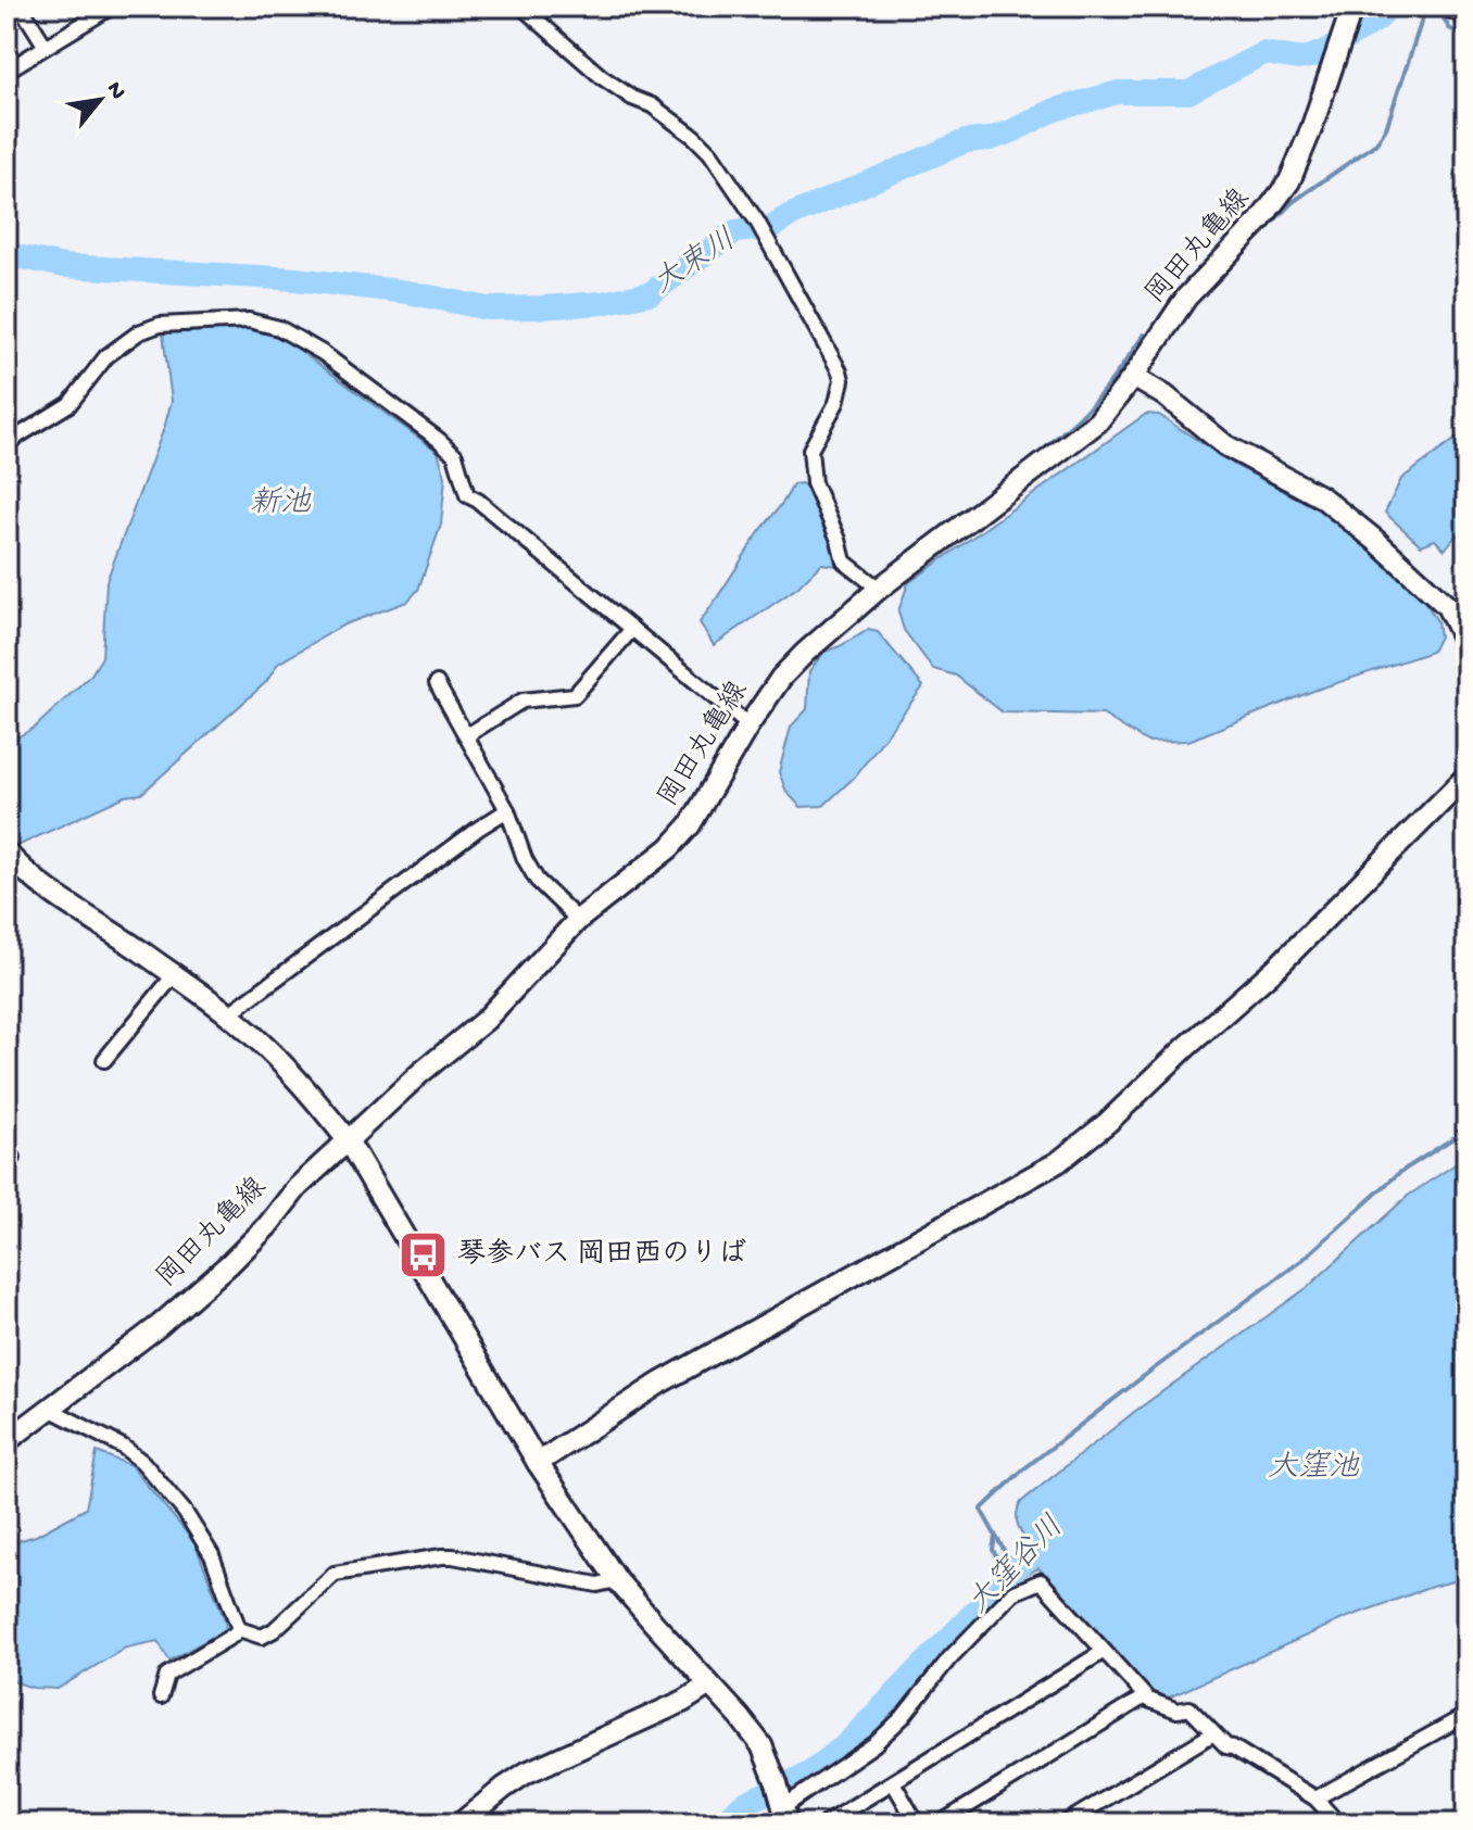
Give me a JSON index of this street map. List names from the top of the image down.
{
  "streets": {
    "street": ["岡田丸亀線"]
  },
  "water": [
    "大束川",
    "新池",
    "大窪池",
    "大窪谷川"
  ],
  "places": {
    "bus stop": ["琴参バス 岡田西のりば"]
  },
  "north": "top right"
}
